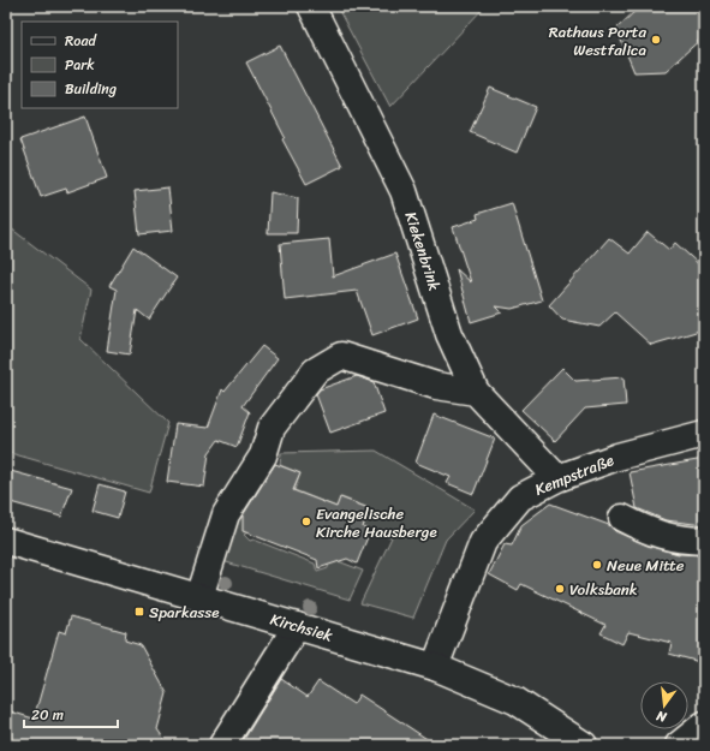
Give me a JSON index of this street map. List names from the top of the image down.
{
  "streets": {
    "street": ["Kiekenbrink", "Kempstraße", "Kirchsiek"]
  },
  "crossings": [
    ["Kiekenbrink", "Kempstraße"],
    ["Kempstraße", "Kirchsiek"]
  ],
  "places": {
    "other": [
      "Rathaus Porta Westfalica",
      "Evangelische Kirche Hausberge",
      "Neue Mitte",
      "Volksbank"
    ],
    "transit": ["Sparkasse"]
  },
  "legend": ["Road", "Park", "Building"],
  "scale_bar": "20 m",
  "north": "bottom"
}
